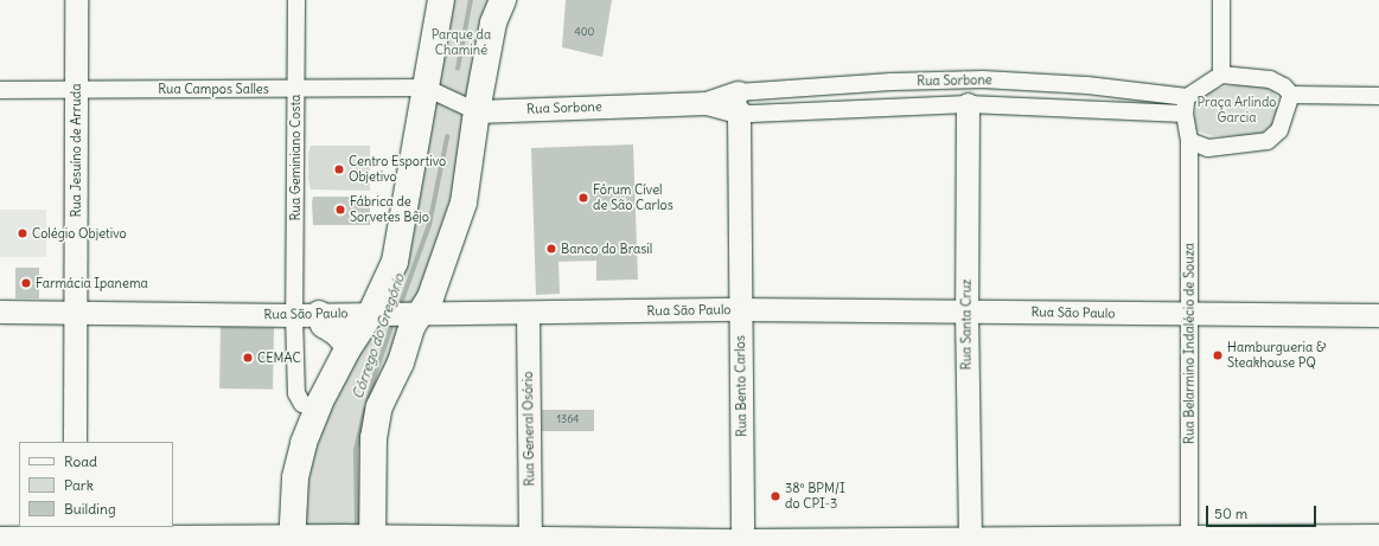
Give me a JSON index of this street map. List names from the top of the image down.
{
  "streets": {
    "street": [
      "Rua Sorbone",
      "Rua Campos Salles",
      "Rua Jesuíno de Arruda",
      "Rua Geminiano Costa",
      "Rua São Paulo",
      "Rua Santa Cruz",
      "Rua Belarmino Indalécio de Souza",
      "Rua Bento Carlos",
      "Rua General Osório"
    ]
  },
  "crossings": [
    ["Rua Sorbone", "Rua Campos Salles"],
    ["Rua Sorbone", "Rua Santa Cruz"],
    ["Rua Sorbone", "Rua Belarmino Indalécio de Souza"],
    ["Rua Sorbone", "Rua Bento Carlos"],
    ["Rua Campos Salles", "Rua Jesuíno de Arruda"],
    ["Rua Campos Salles", "Rua Geminiano Costa"],
    ["Rua Jesuíno de Arruda", "Rua São Paulo"],
    ["Rua Geminiano Costa", "Rua São Paulo"],
    ["Rua São Paulo", "Rua Santa Cruz"],
    ["Rua São Paulo", "Rua Belarmino Indalécio de Souza"],
    ["Rua São Paulo", "Rua Bento Carlos"],
    ["Rua São Paulo", "Rua General Osório"]
  ],
  "water": ["Córrego do Gregório"],
  "parks": ["Parque da Chaminé", "Praça Arlindo Garcia"],
  "places": [
    "Centro Esportivo Objetivo",
    "Fórum Cível de São Carlos",
    "Fábrica de Sorvetes Bêjo",
    "Colégio Objetivo",
    "Banco do Brasil",
    "Farmácia Ipanema",
    "Hamburgueria & Steakhouse PQ",
    "CEMAC",
    "38º BPM/I do CPI-3"
  ],
  "house_numbers": ["400", "1364"],
  "legend": ["Road", "Park", "Building"],
  "scale_bar": "50 m"
}
